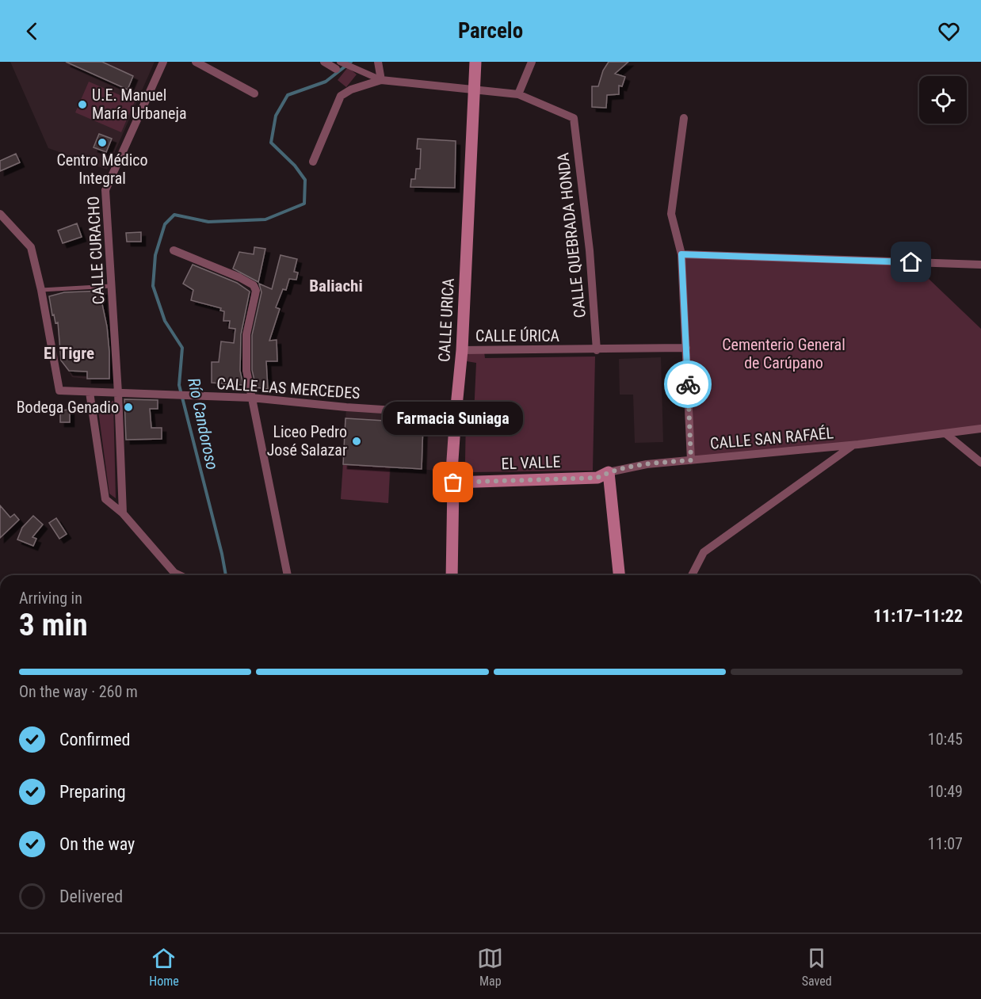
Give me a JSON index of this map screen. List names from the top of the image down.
{
  "streets": {
    "main road": ["CALLE URICA", "EL VALLE"],
    "street": [
      "CALLE QUEBRADA HONDA",
      "CALLE CURACHO",
      "CALLE ÚRICA",
      "CALLE LAS MERCEDES",
      "CALLE SAN RAFAÉL"
    ]
  },
  "crossings": [
    ["CALLE QUEBRADA HONDA", "CALLE ÚRICA"],
    ["CALLE CURACHO", "CALLE LAS MERCEDES"],
    ["CALLE URICA", "CALLE ÚRICA"],
    ["CALLE URICA", "CALLE LAS MERCEDES"],
    ["CALLE URICA", "EL VALLE"],
    ["CALLE SAN RAFAÉL", "EL VALLE"]
  ],
  "districts": ["Baliachi", "El Tigre"],
  "water": ["Río Candoroso"],
  "parks": ["Cementerio General de Carúpano"],
  "places": [
    "U.E. Manuel María Urbaneja",
    "Centro Médico Integral",
    "Bodega Genadio",
    "Liceo Pedro José Salazar",
    "Farmacia Suniaga"
  ],
  "page": {
    "header": "Parcelo",
    "bubble": "Farmacia Suniaga",
    "heading": ["3 min", "Arriving in", "11:17–11:22"],
    "bar": "On the way · 260 m",
    "list": [
      ["Confirmed", "10:45"],
      ["Preparing", "10:49"],
      ["On the way", "11:07"],
      "Delivered"
    ],
    "tabs": ["Home", "Map", "Saved"]
  }
}
